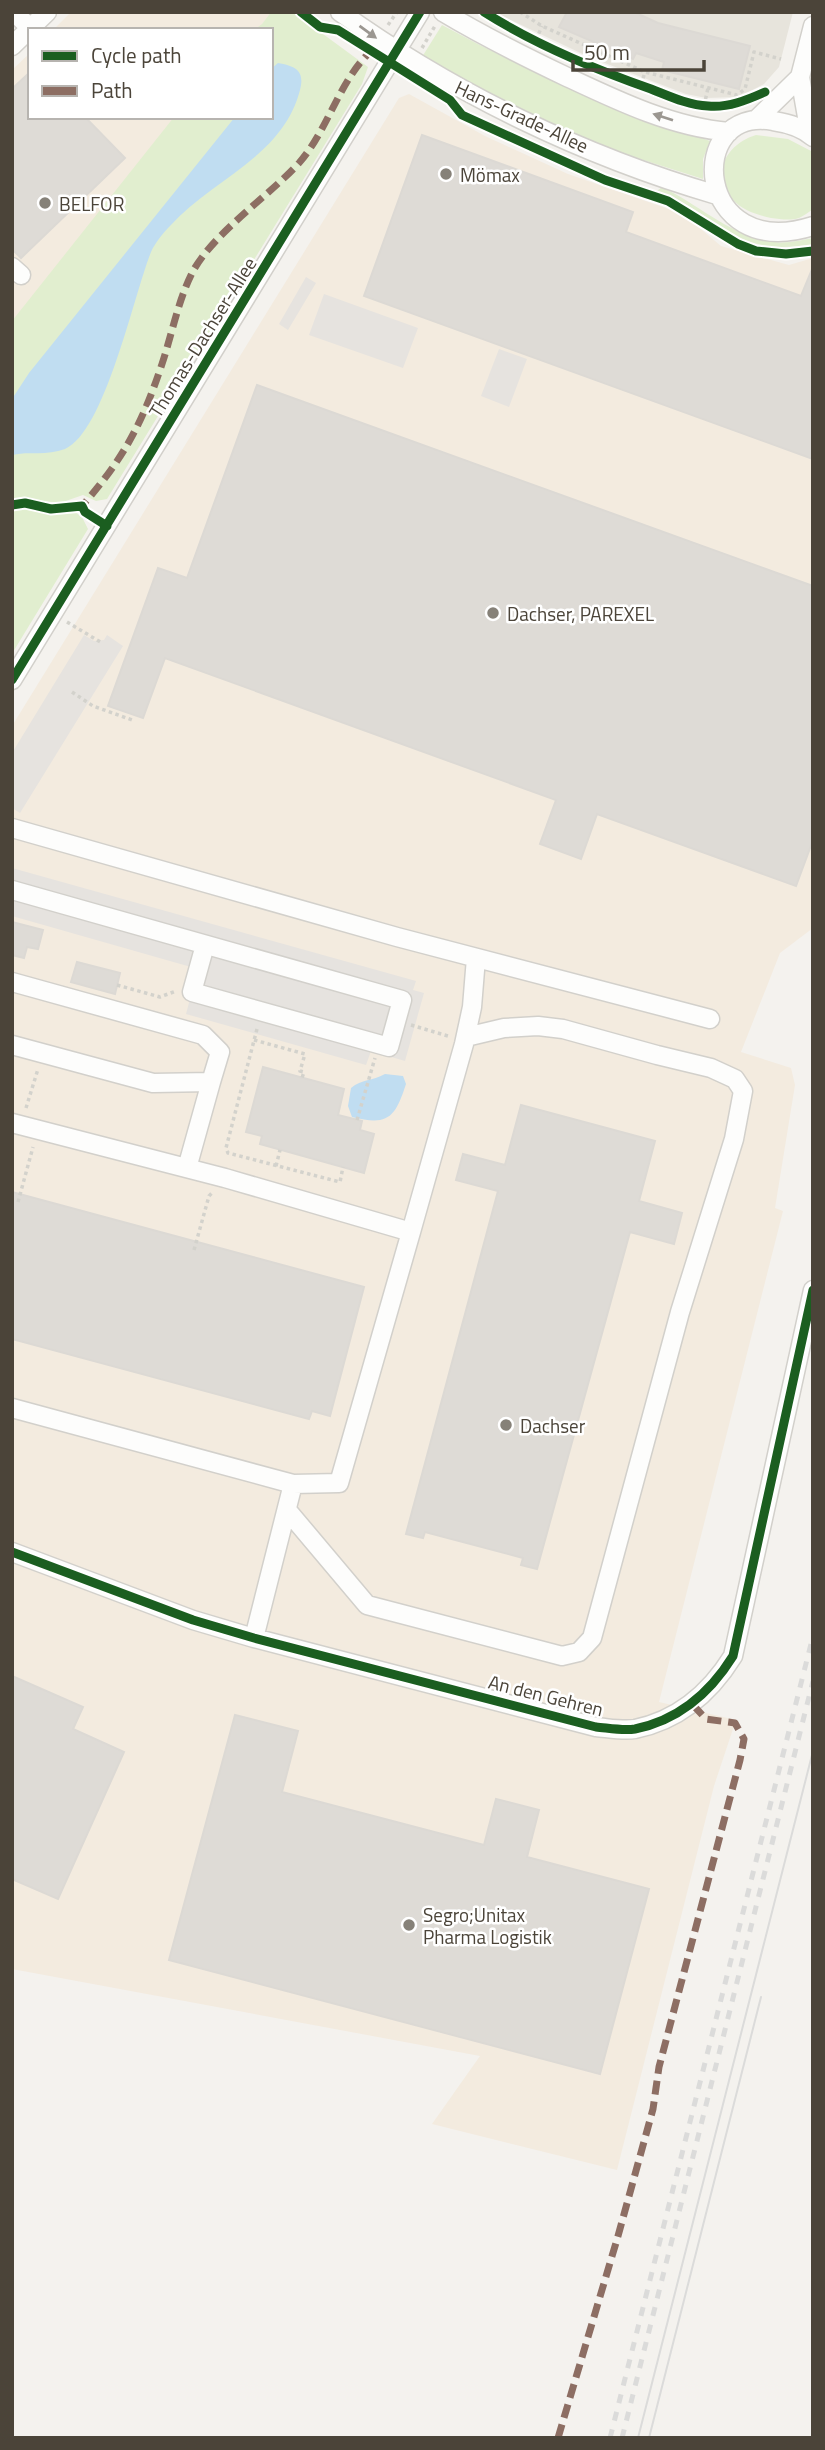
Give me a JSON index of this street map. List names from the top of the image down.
{
  "streets": {
    "street": ["Hans-Grade-Allee", "Thomas-Dachser-Allee", "An den Gehren"]
  },
  "crossings": [
    ["Hans-Grade-Allee", "Thomas-Dachser-Allee"]
  ],
  "places": [
    "Mömax",
    "BELFOR",
    "Dachser, PAREXEL",
    "Dachser",
    "Segro;Unitax Pharma Logistik"
  ],
  "legend": ["Cycle path", "Path"],
  "scale_bar": "50 m"
}
